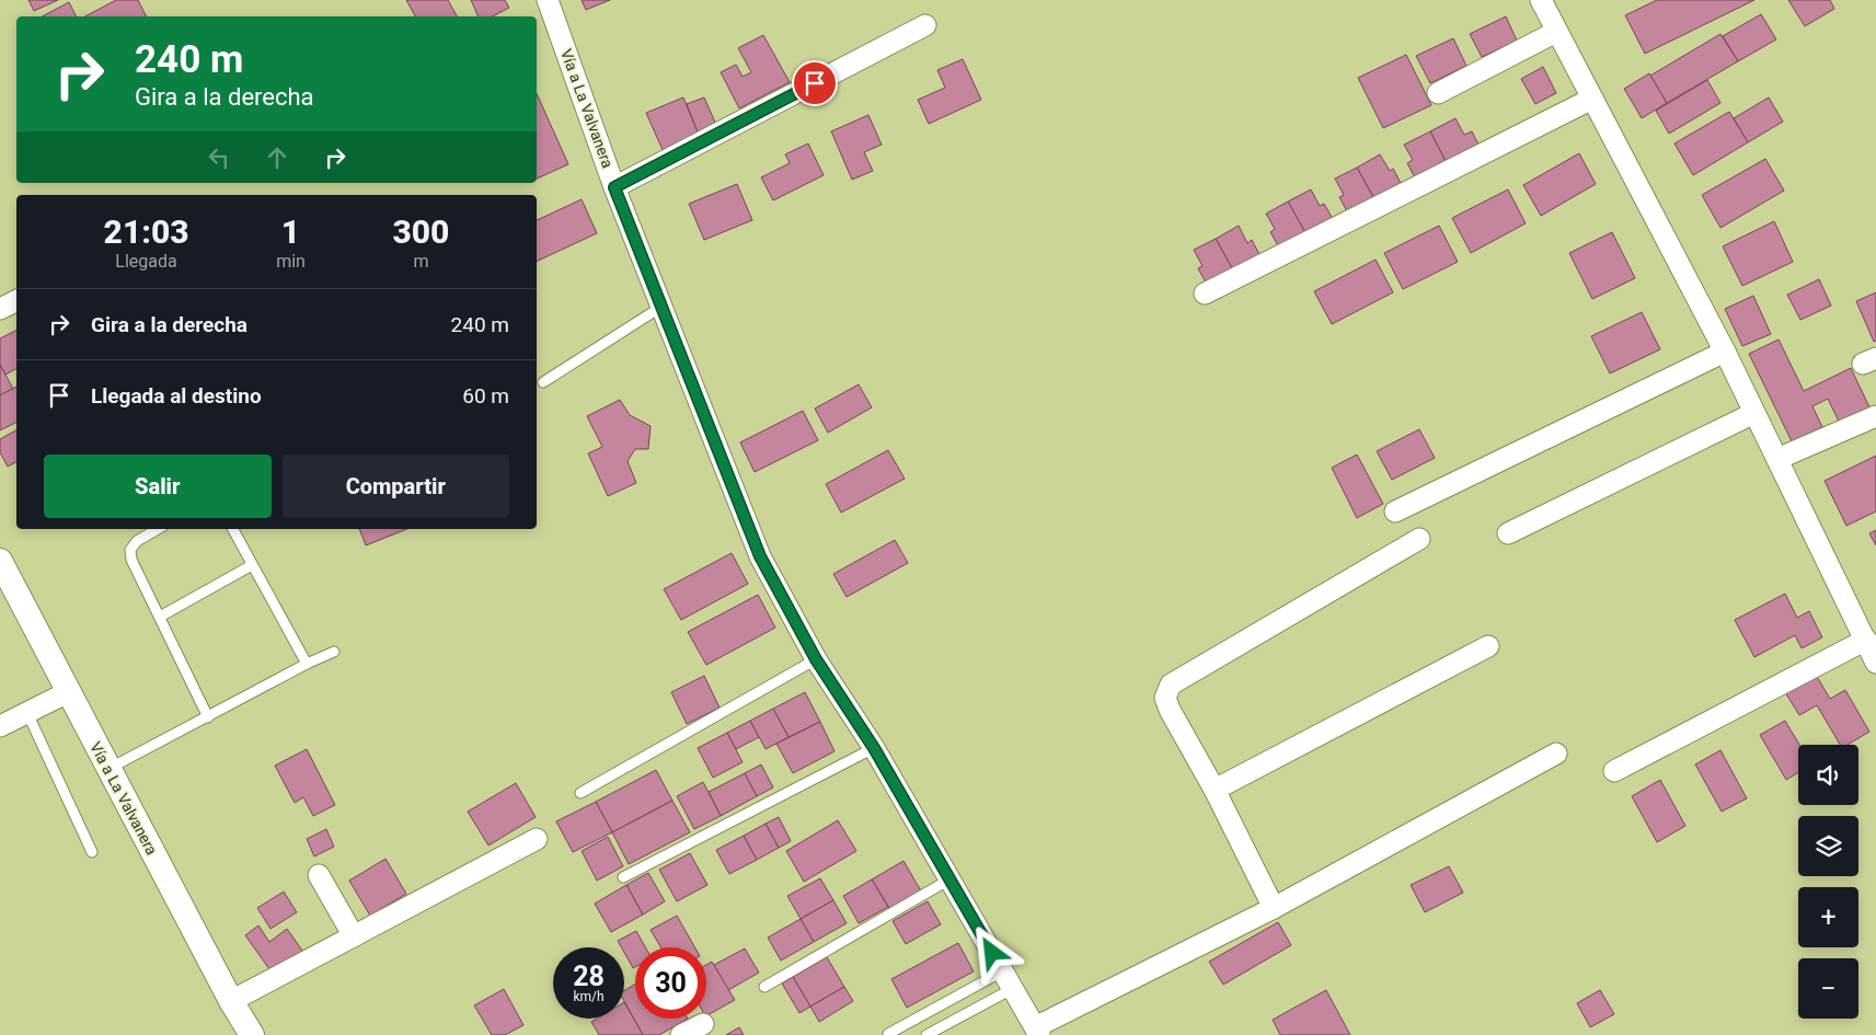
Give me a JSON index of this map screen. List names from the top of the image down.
{
  "streets": {
    "street": ["Vía a La Valvanera"]
  },
  "page": {
    "turn": ["240 m", "Gira a la derecha"],
    "eta": [
      "21:03",
      "Llegada",
      "1",
      "min",
      "300",
      "m"
    ],
    "list": [
      {
        "name": "Gira a la derecha",
        "value": "240 m"
      },
      {
        "name": "Llegada al destino",
        "value": "60 m"
      }
    ],
    "buttons": ["Salir", "Compartir"],
    "map_buttons": ["+", "−"],
    "speed": "28 km/h",
    "limit": "30"
  }
}
